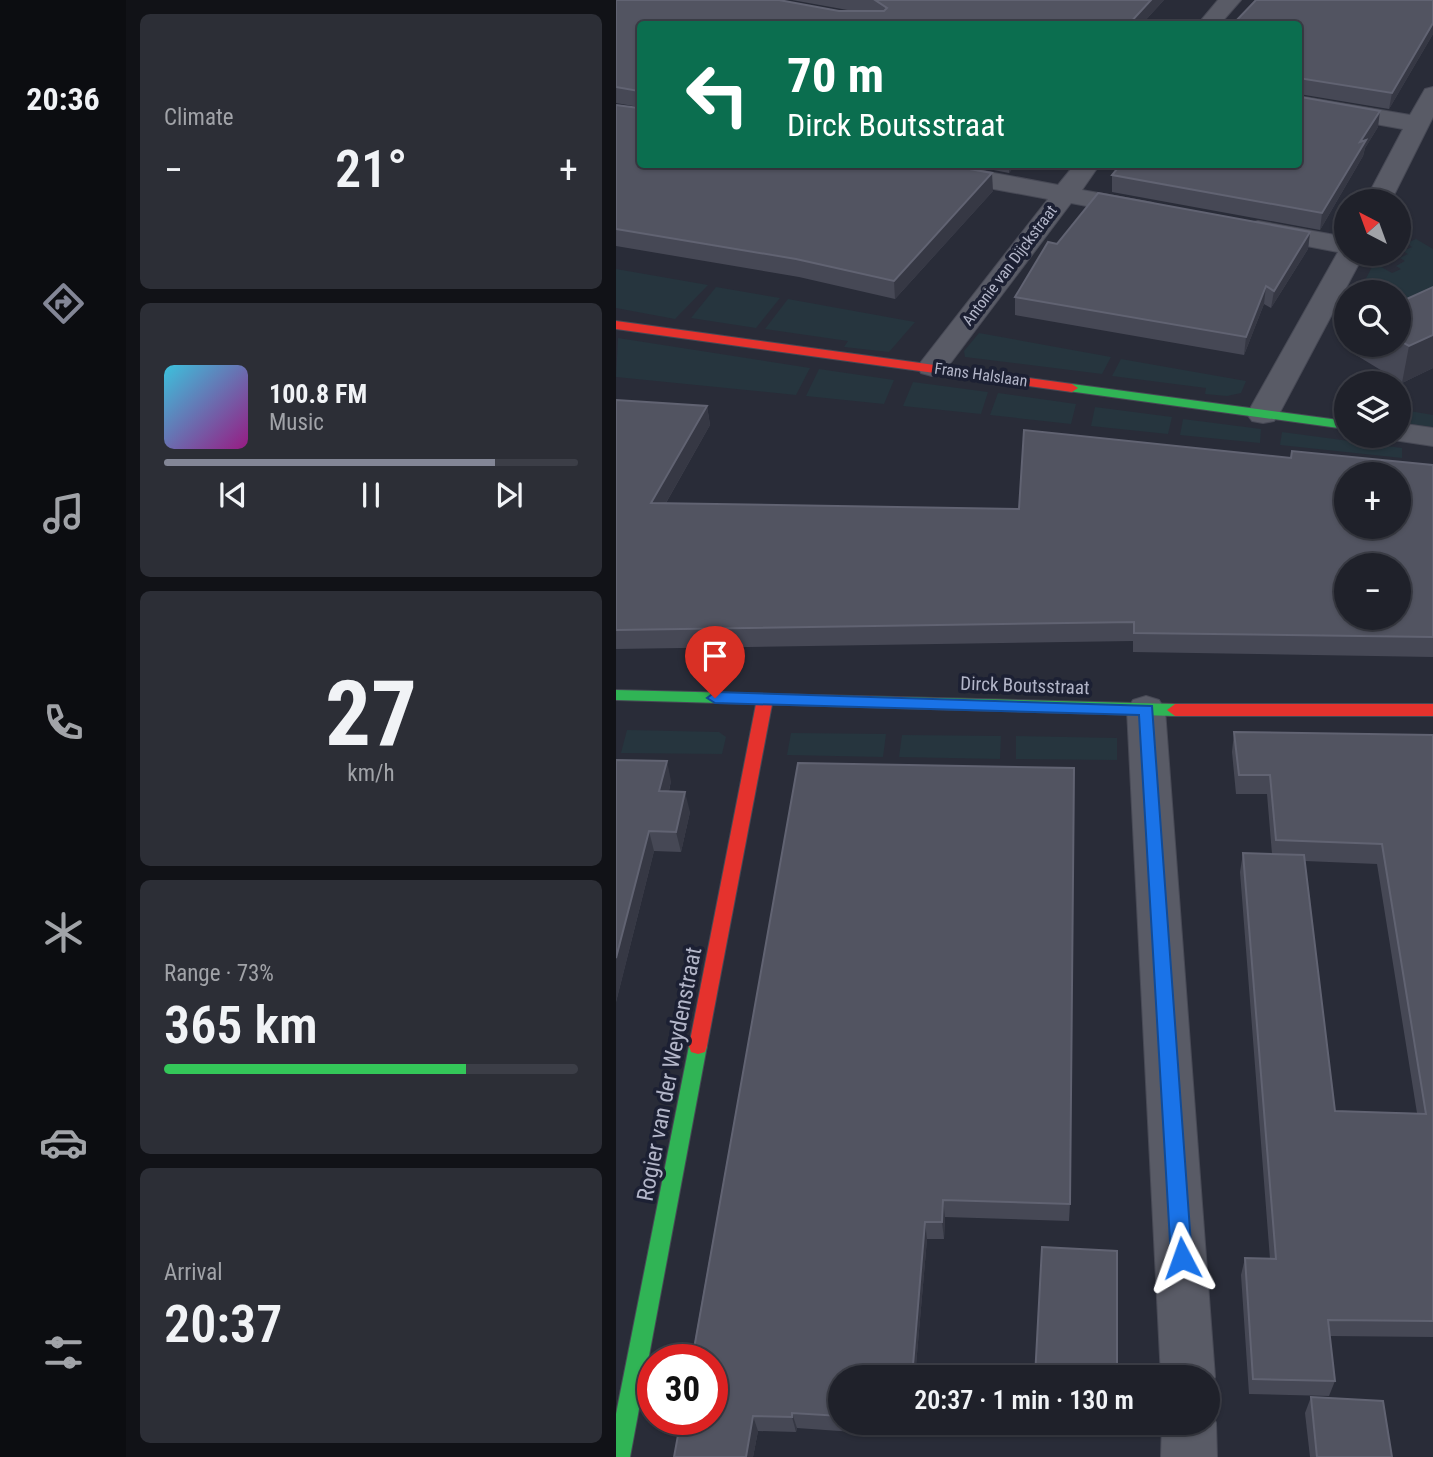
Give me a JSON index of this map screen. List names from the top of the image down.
{
  "streets": {
    "street": [
      "Antonie van Dijckstraat",
      "Frans Halslaan",
      "Dirck Boutsstraat",
      "Rogier van der Weydenstraat"
    ]
  },
  "crossings": [
    ["Antonie van Dijckstraat", "Frans Halslaan"],
    ["Dirck Boutsstraat", "Rogier van der Weydenstraat"]
  ],
  "north": "top left",
  "page": {
    "tabs": "20:36",
    "tile": [
      "Climate",
      ["27", "km/h"],
      ["Range · 73%", "365 km"],
      ["Arrival", "20:37"]
    ],
    "turn": ["70 m", "Dirck Boutsstraat"],
    "heat": ["−", "21°", "+"],
    "map_buttons": ["+", "−"],
    "song": ["100.8 FM", "Music"],
    "limit": "30",
    "trip": "20:37 · 1 min · 130 m"
  }
}
